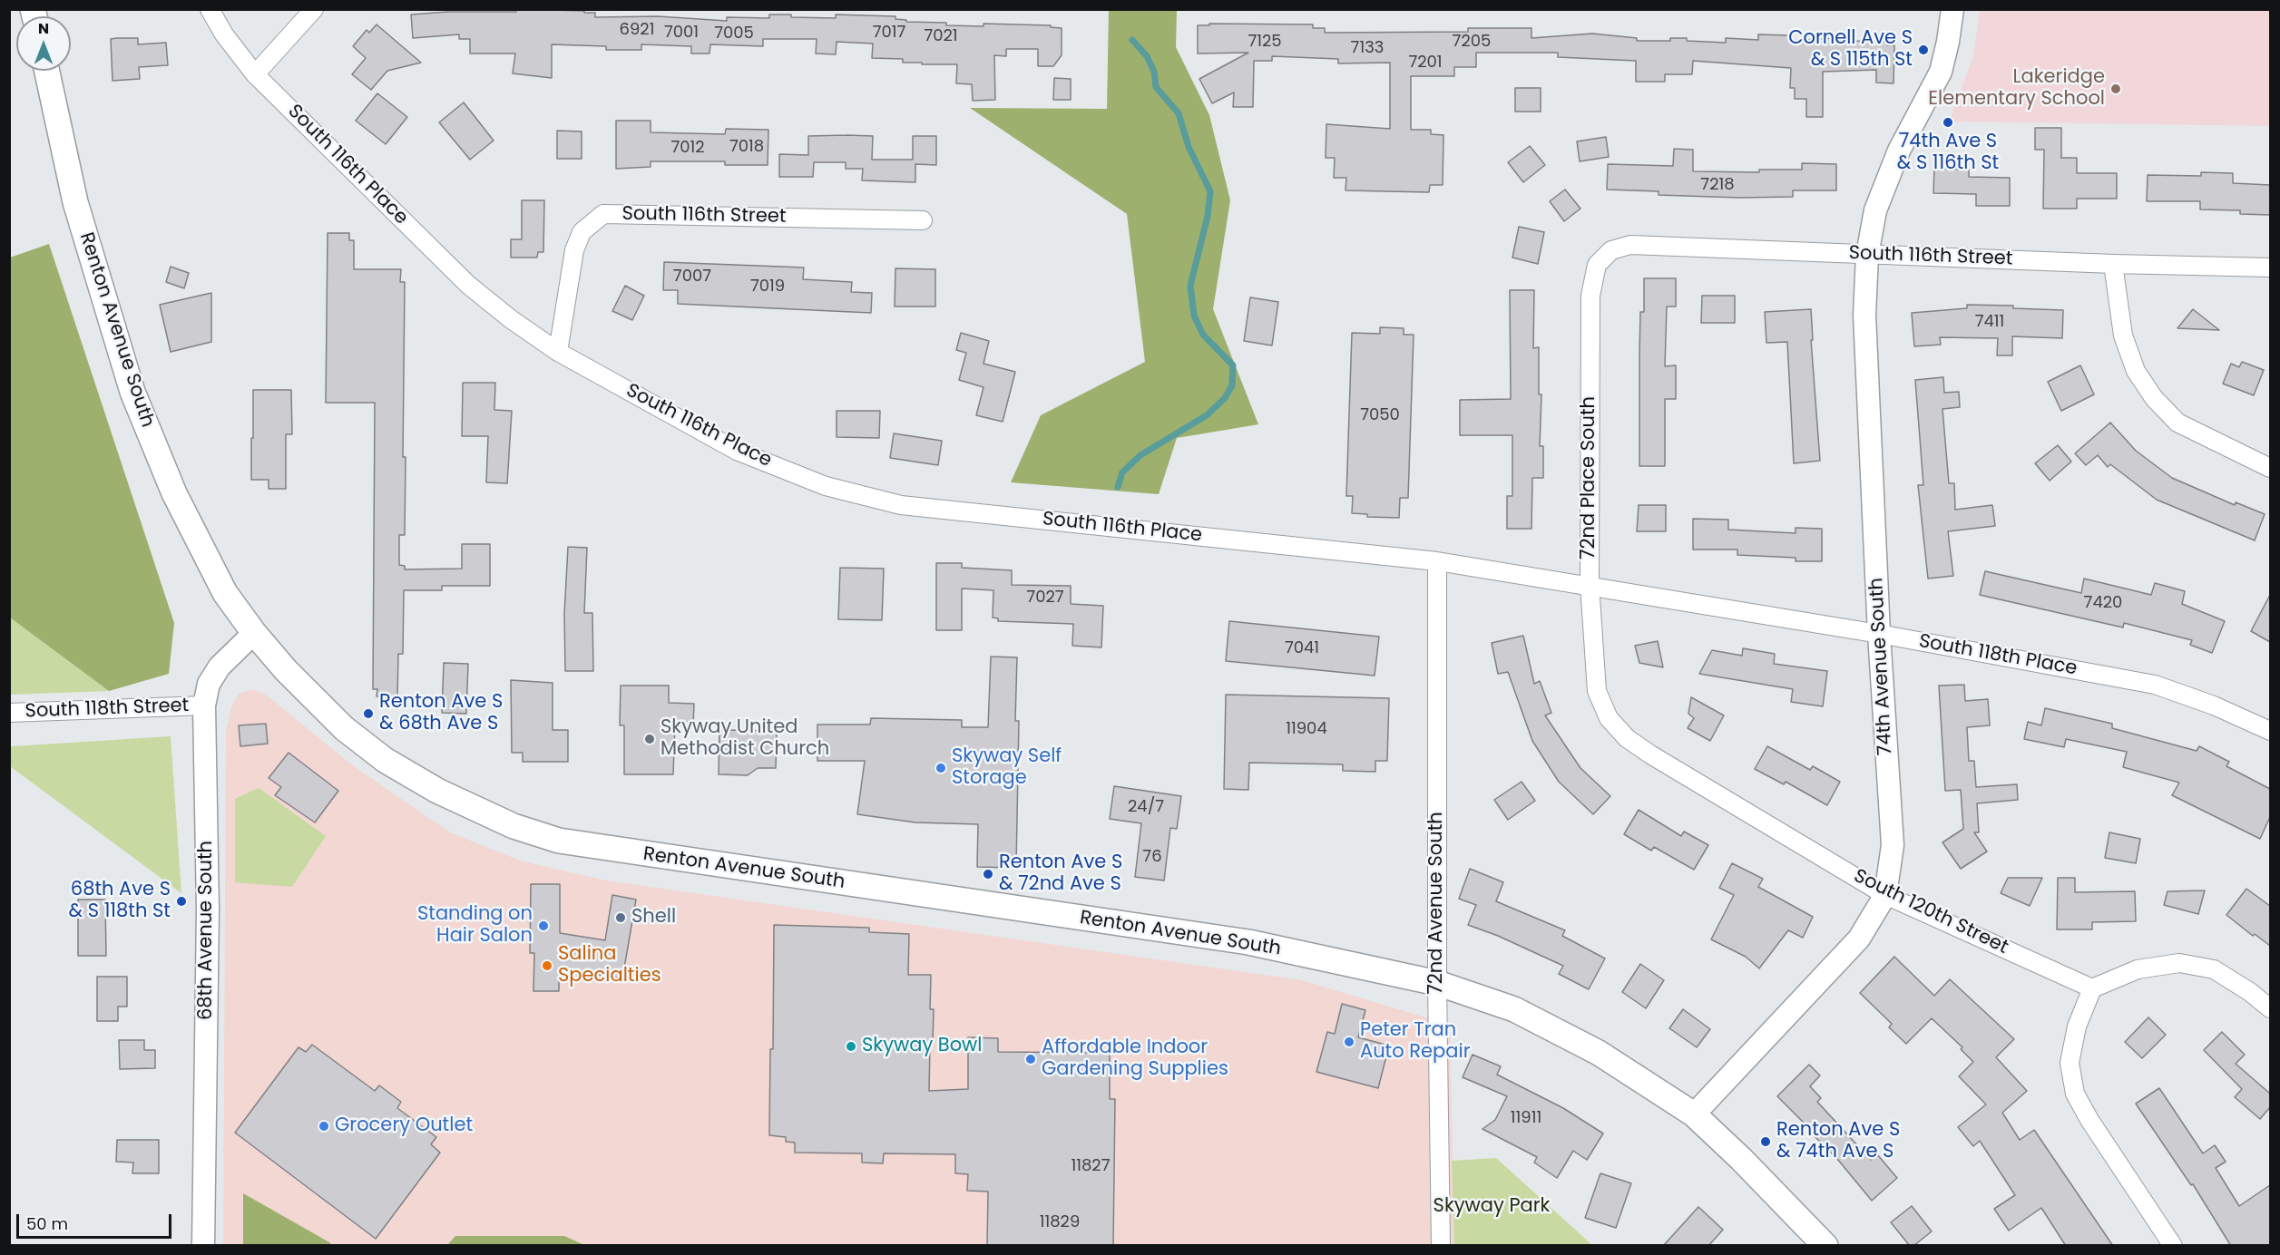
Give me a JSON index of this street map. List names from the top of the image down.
{
  "streets": {
    "main road": ["Renton Avenue South"],
    "street": [
      "South 116th Place",
      "South 116th Street",
      "72nd Place South",
      "South 118th Place",
      "74th Avenue South",
      "South 118th Street",
      "72nd Avenue South",
      "South 120th Street",
      "68th Avenue South"
    ]
  },
  "crossings": [
    ["South 116th Place", "South 116th Street"],
    ["South 116th Place", "72nd Place South"],
    ["South 116th Place", "South 118th Place"],
    ["South 116th Place", "72nd Avenue South"],
    ["South 116th Street", "72nd Place South"],
    ["South 116th Street", "74th Avenue South"],
    ["Renton Avenue South", "74th Avenue South"],
    ["Renton Avenue South", "72nd Avenue South"],
    ["Renton Avenue South", "68th Avenue South"],
    ["72nd Place South", "South 118th Place"],
    ["72nd Place South", "South 120th Street"],
    ["South 118th Place", "74th Avenue South"],
    ["74th Avenue South", "South 120th Street"],
    ["South 118th Street", "68th Avenue South"]
  ],
  "parks": ["Skyway Park"],
  "places": [
    "Cornell Ave S & S 115th St",
    "Lakeridge Elementary School",
    "74th Ave S & S 116th St",
    "Renton Ave S & 68th Ave S",
    "Skyway United Methodist Church",
    "Skyway Self Storage",
    "Renton Ave S & 72nd Ave S",
    "68th Ave S & S 118th St",
    "Shell",
    "Standing on Hair Salon",
    "Salina Specialties",
    "Peter Tran Auto Repair",
    "Skyway Bowl",
    "Affordable Indoor Gardening Supplies",
    "Grocery Outlet",
    "Renton Ave S & 74th Ave S"
  ],
  "house_numbers": [
    "6921",
    "7001",
    "7017",
    "7005",
    "7021",
    "7125",
    "7205",
    "7133",
    "7201",
    "7018",
    "7012",
    "7218",
    "7007",
    "7019",
    "7411",
    "7050",
    "7027",
    "7420",
    "7041",
    "11904",
    "24/7",
    "76",
    "11911",
    "11827",
    "11829"
  ],
  "scale_bar": "50 m",
  "north": "top"
}
